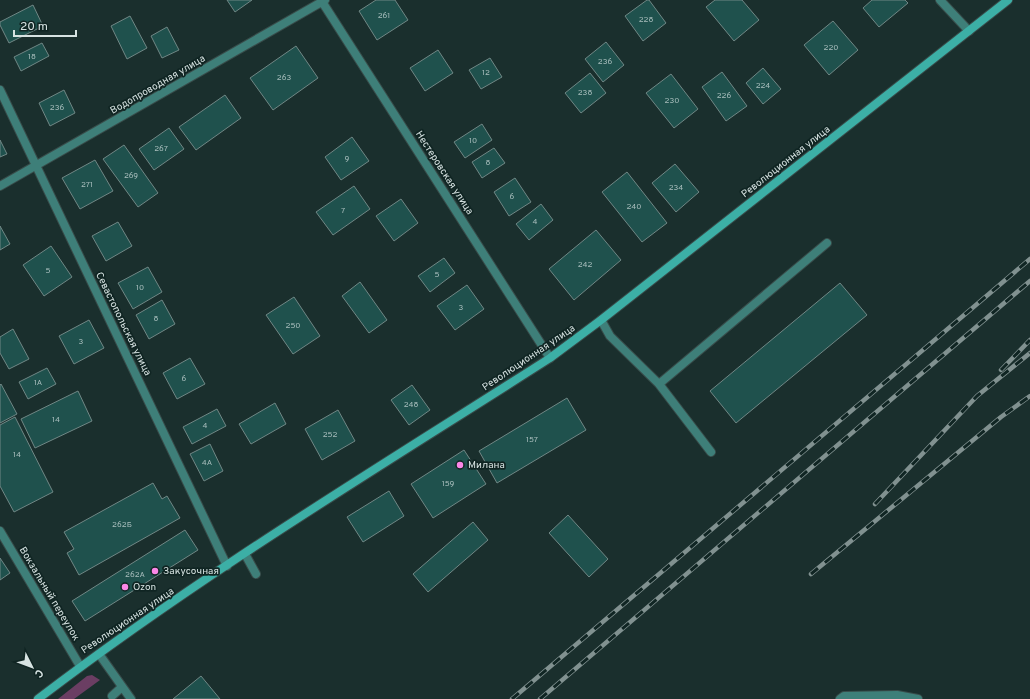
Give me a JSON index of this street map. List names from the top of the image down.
{
  "streets": {
    "main road": ["Революционная улица"],
    "street": [
      "Водопроводная улица",
      "Нестеровская улица",
      "Севастопольская улица",
      "Вокзальный переулок"
    ]
  },
  "crossings": [
    ["Водопроводная улица", "Нестеровская улица"],
    ["Водопроводная улица", "Севастопольская улица"],
    ["Революционная улица", "Нестеровская улица"],
    ["Революционная улица", "Севастопольская улица"],
    ["Революционная улица", "Вокзальный переулок"]
  ],
  "places": ["Милана", "Закусочная", "Ozon"],
  "house_numbers": [
    "261",
    "228",
    "220",
    "18",
    "236",
    "12",
    "263",
    "224",
    "238",
    "226",
    "230",
    "236",
    "10",
    "267",
    "9",
    "8",
    "269",
    "271",
    "234",
    "6",
    "240",
    "7",
    "4",
    "242",
    "5",
    "5",
    "10",
    "3",
    "8",
    "250",
    "3",
    "6",
    "1А",
    "248",
    "14",
    "4",
    "252",
    "157",
    "14",
    "4А",
    "159",
    "262Б",
    "262А"
  ],
  "scale_bar": "20 m",
  "north": "bottom right"
}
